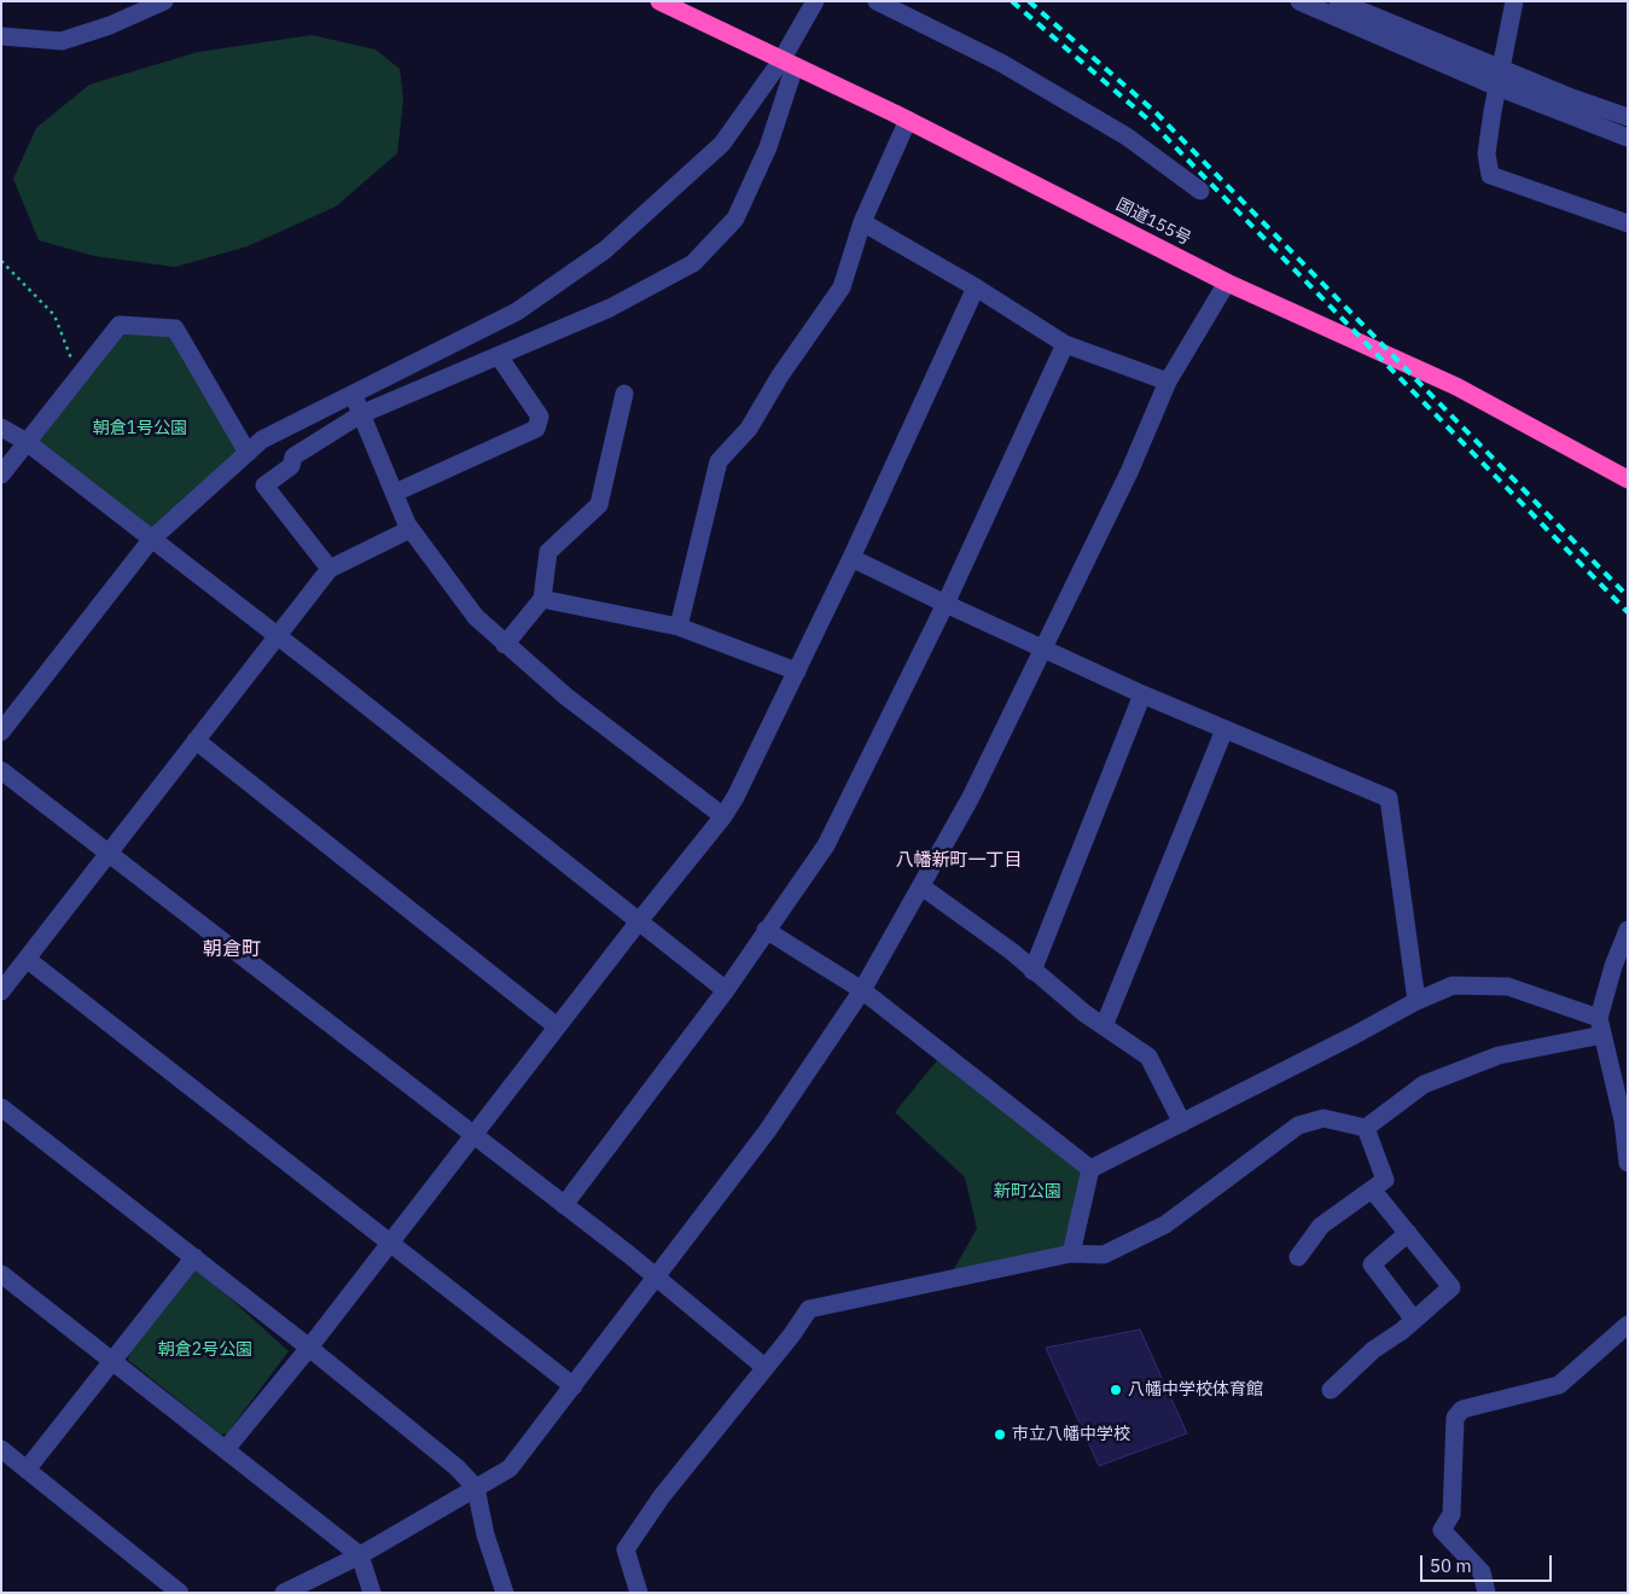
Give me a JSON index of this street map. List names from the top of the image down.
{
  "streets": {
    "highway": ["国道155号"]
  },
  "districts": ["八幡新町一丁目", "朝倉町"],
  "parks": ["朝倉1号公園", "新町公園", "朝倉2号公園"],
  "places": ["八幡中学校体育館", "市立八幡中学校"],
  "scale_bar": "50 m"
}
